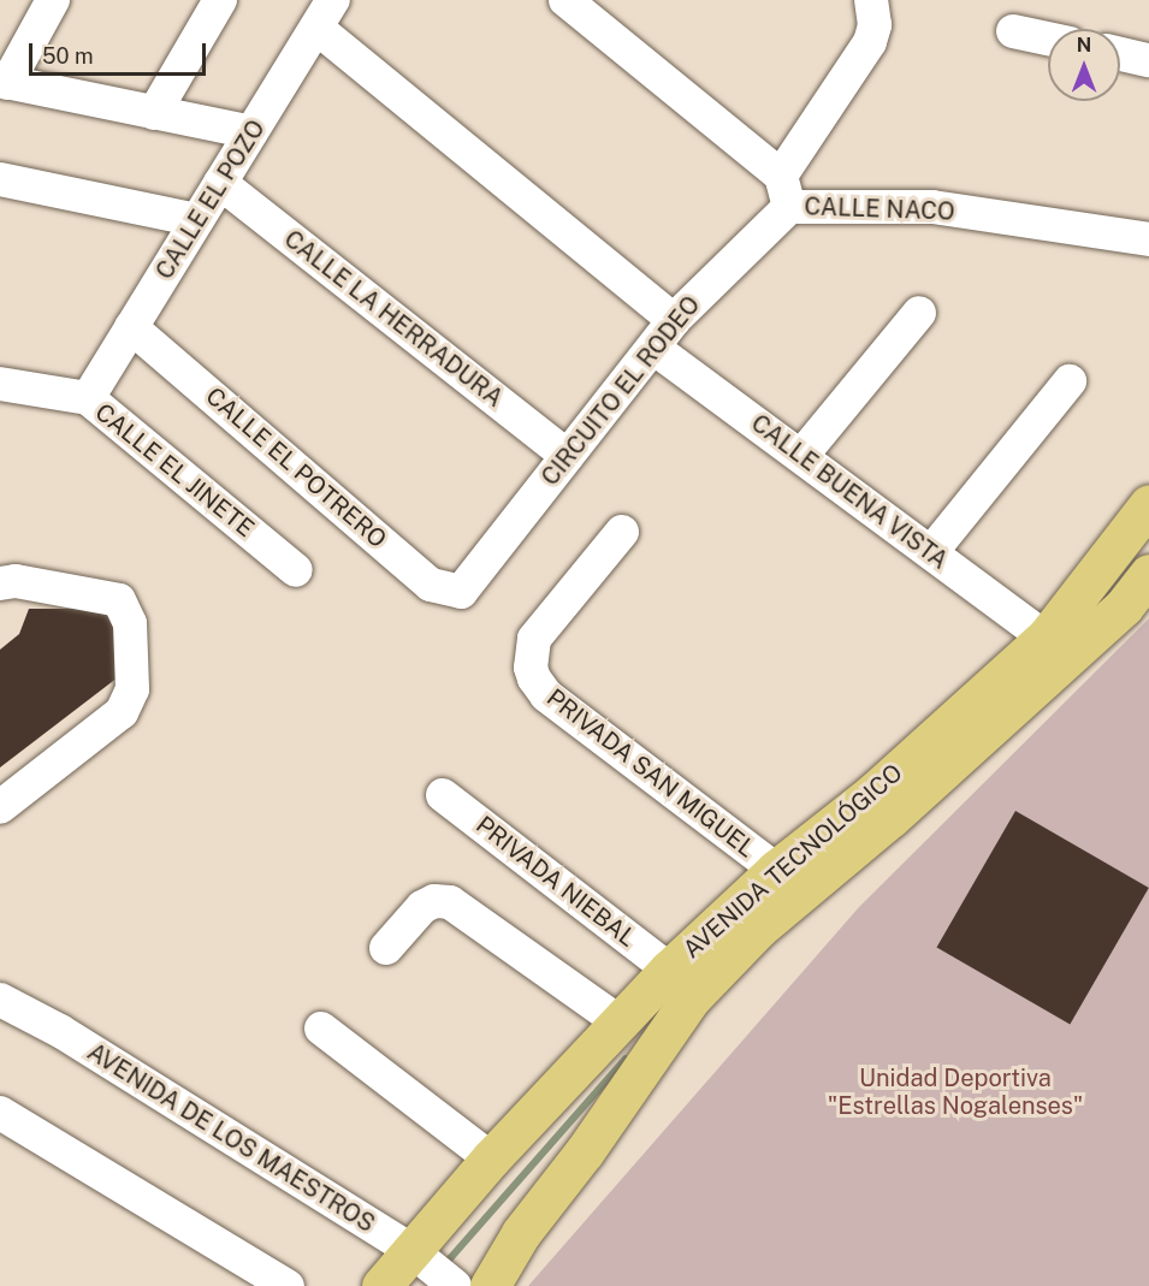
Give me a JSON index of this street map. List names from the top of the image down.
{
  "streets": {
    "main road": ["AVENIDA TECNOLÓGICO"],
    "street": [
      "CALLE EL POZO",
      "CALLE NACO",
      "CALLE LA HERRADURA",
      "CIRCUITO EL RODEO",
      "CALLE EL POTRERO",
      "CALLE EL JINETE",
      "CALLE BUENA VISTA",
      "PRIVADA SAN MIGUEL",
      "PRIVADA NIEBAL",
      "AVENIDA DE LOS MAESTROS"
    ]
  },
  "crossings": [
    ["CALLE EL POZO", "CALLE LA HERRADURA"],
    ["CALLE EL POZO", "CALLE EL POTRERO"],
    ["CALLE EL POZO", "CALLE EL JINETE"],
    ["CALLE NACO", "CIRCUITO EL RODEO"],
    ["CALLE LA HERRADURA", "CIRCUITO EL RODEO"],
    ["CIRCUITO EL RODEO", "CALLE EL POTRERO"],
    ["CIRCUITO EL RODEO", "CALLE BUENA VISTA"],
    ["CALLE BUENA VISTA", "AVENIDA TECNOLÓGICO"],
    ["PRIVADA SAN MIGUEL", "AVENIDA TECNOLÓGICO"],
    ["AVENIDA TECNOLÓGICO", "PRIVADA NIEBAL"],
    ["AVENIDA TECNOLÓGICO", "AVENIDA DE LOS MAESTROS"]
  ],
  "parks": ["Unidad Deportiva \"Estrellas Nogalenses\""],
  "scale_bar": "50 m",
  "north": "top"
}
